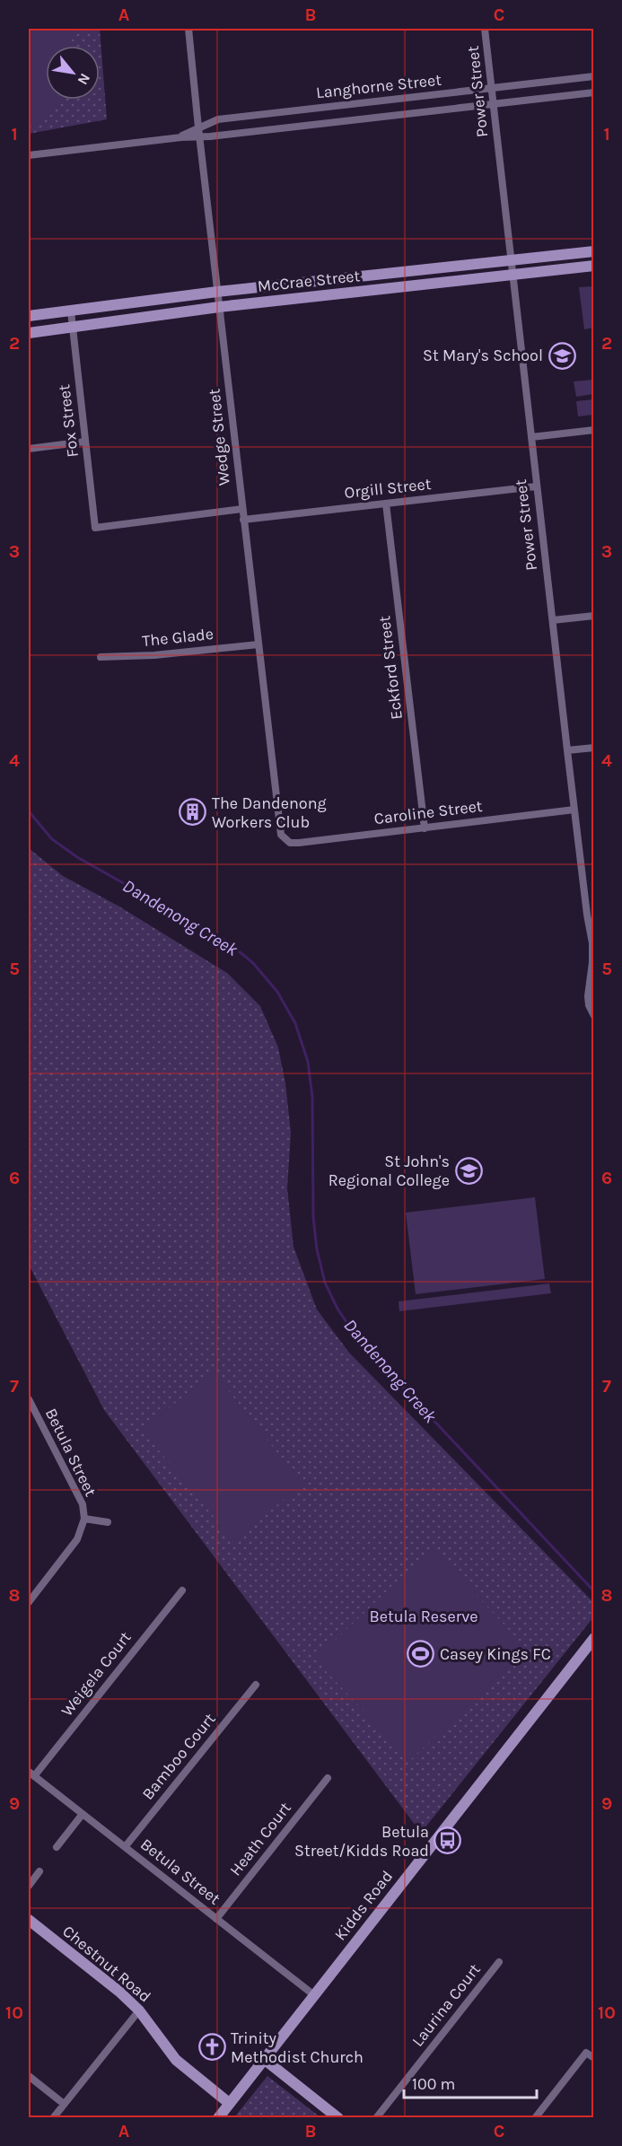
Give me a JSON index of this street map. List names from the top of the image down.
{
  "streets": {
    "main road": ["McCrae Street", "Kidds Road", "Chestnut Road"],
    "street": [
      "Langhorne Street",
      "Power Street",
      "Fox Street",
      "Wedge Street",
      "Orgill Street",
      "The Glade",
      "Eckford Street",
      "Caroline Street",
      "Betula Street",
      "Weigela Court",
      "Bamboo Court",
      "Heath Court",
      "Laurina Court"
    ]
  },
  "crossings": [
    ["Langhorne Street", "Power Street"],
    ["Langhorne Street", "Wedge Street"],
    ["Power Street", "McCrae Street"],
    ["Power Street", "Orgill Street"],
    ["Power Street", "Caroline Street"],
    ["McCrae Street", "Fox Street"],
    ["McCrae Street", "Wedge Street"],
    ["Fox Street", "Wedge Street"],
    ["Wedge Street", "Orgill Street"],
    ["Wedge Street", "The Glade"],
    ["Wedge Street", "Caroline Street"],
    ["Orgill Street", "Eckford Street"],
    ["Eckford Street", "Caroline Street"],
    ["Betula Street", "Weigela Court"],
    ["Betula Street", "Bamboo Court"],
    ["Betula Street", "Heath Court"],
    ["Betula Street", "Kidds Road"],
    ["Kidds Road", "Chestnut Road"]
  ],
  "water": ["Dandenong Creek"],
  "parks": ["Betula Reserve"],
  "places": {
    "school or university": ["St Mary's School", "St John's Regional College"],
    "building": ["The Dandenong Workers Club"],
    "sports": ["Casey Kings FC"],
    "bus stop": ["Betula Street/Kidds Road"],
    "church": ["Trinity Methodist Church"]
  },
  "scale_bar": "100 m",
  "north": "bottom right",
  "grid": {
    "columns": ["A", "B", "C"],
    "rows": [
      "1",
      "2",
      "3",
      "4",
      "5",
      "6",
      "7",
      "8",
      "9",
      "10"
    ]
  }
}
